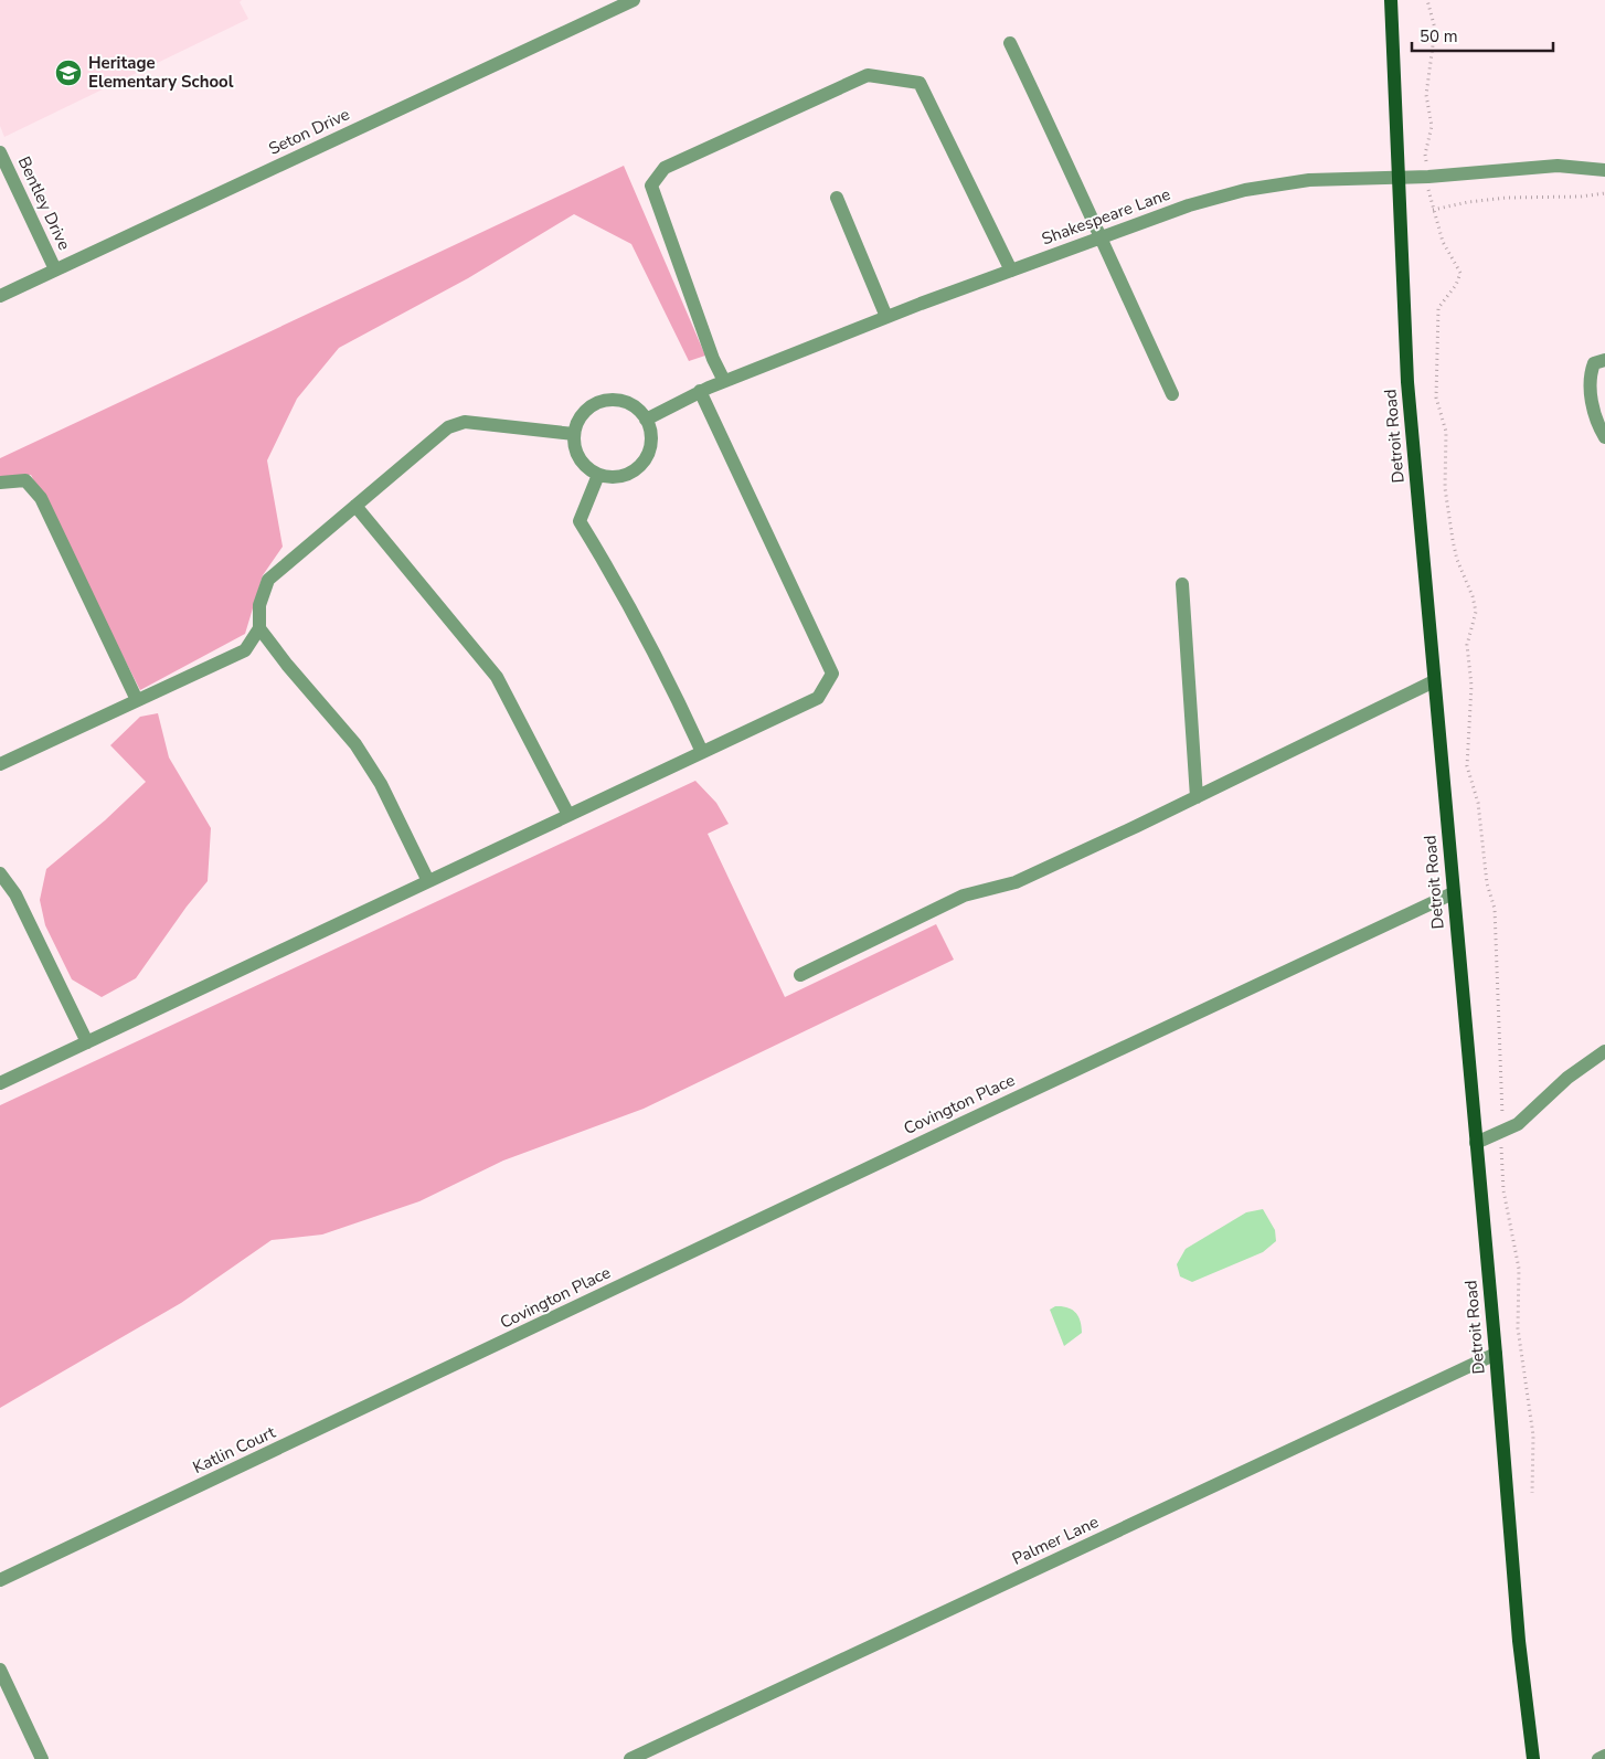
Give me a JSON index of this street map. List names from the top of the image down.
{
  "streets": {
    "main road": ["Detroit Road"],
    "street": [
      "Seton Drive",
      "Bentley Drive",
      "Shakespeare Lane",
      "Covington Place",
      "Katlin Court",
      "Palmer Lane"
    ]
  },
  "crossings": [
    ["Seton Drive", "Bentley Drive"],
    ["Shakespeare Lane", "Detroit Road"],
    ["Detroit Road", "Covington Place"],
    ["Detroit Road", "Palmer Lane"],
    ["Covington Place", "Katlin Court"]
  ],
  "places": {
    "school or university": ["Heritage Elementary School"]
  },
  "scale_bar": "50 m"
}
